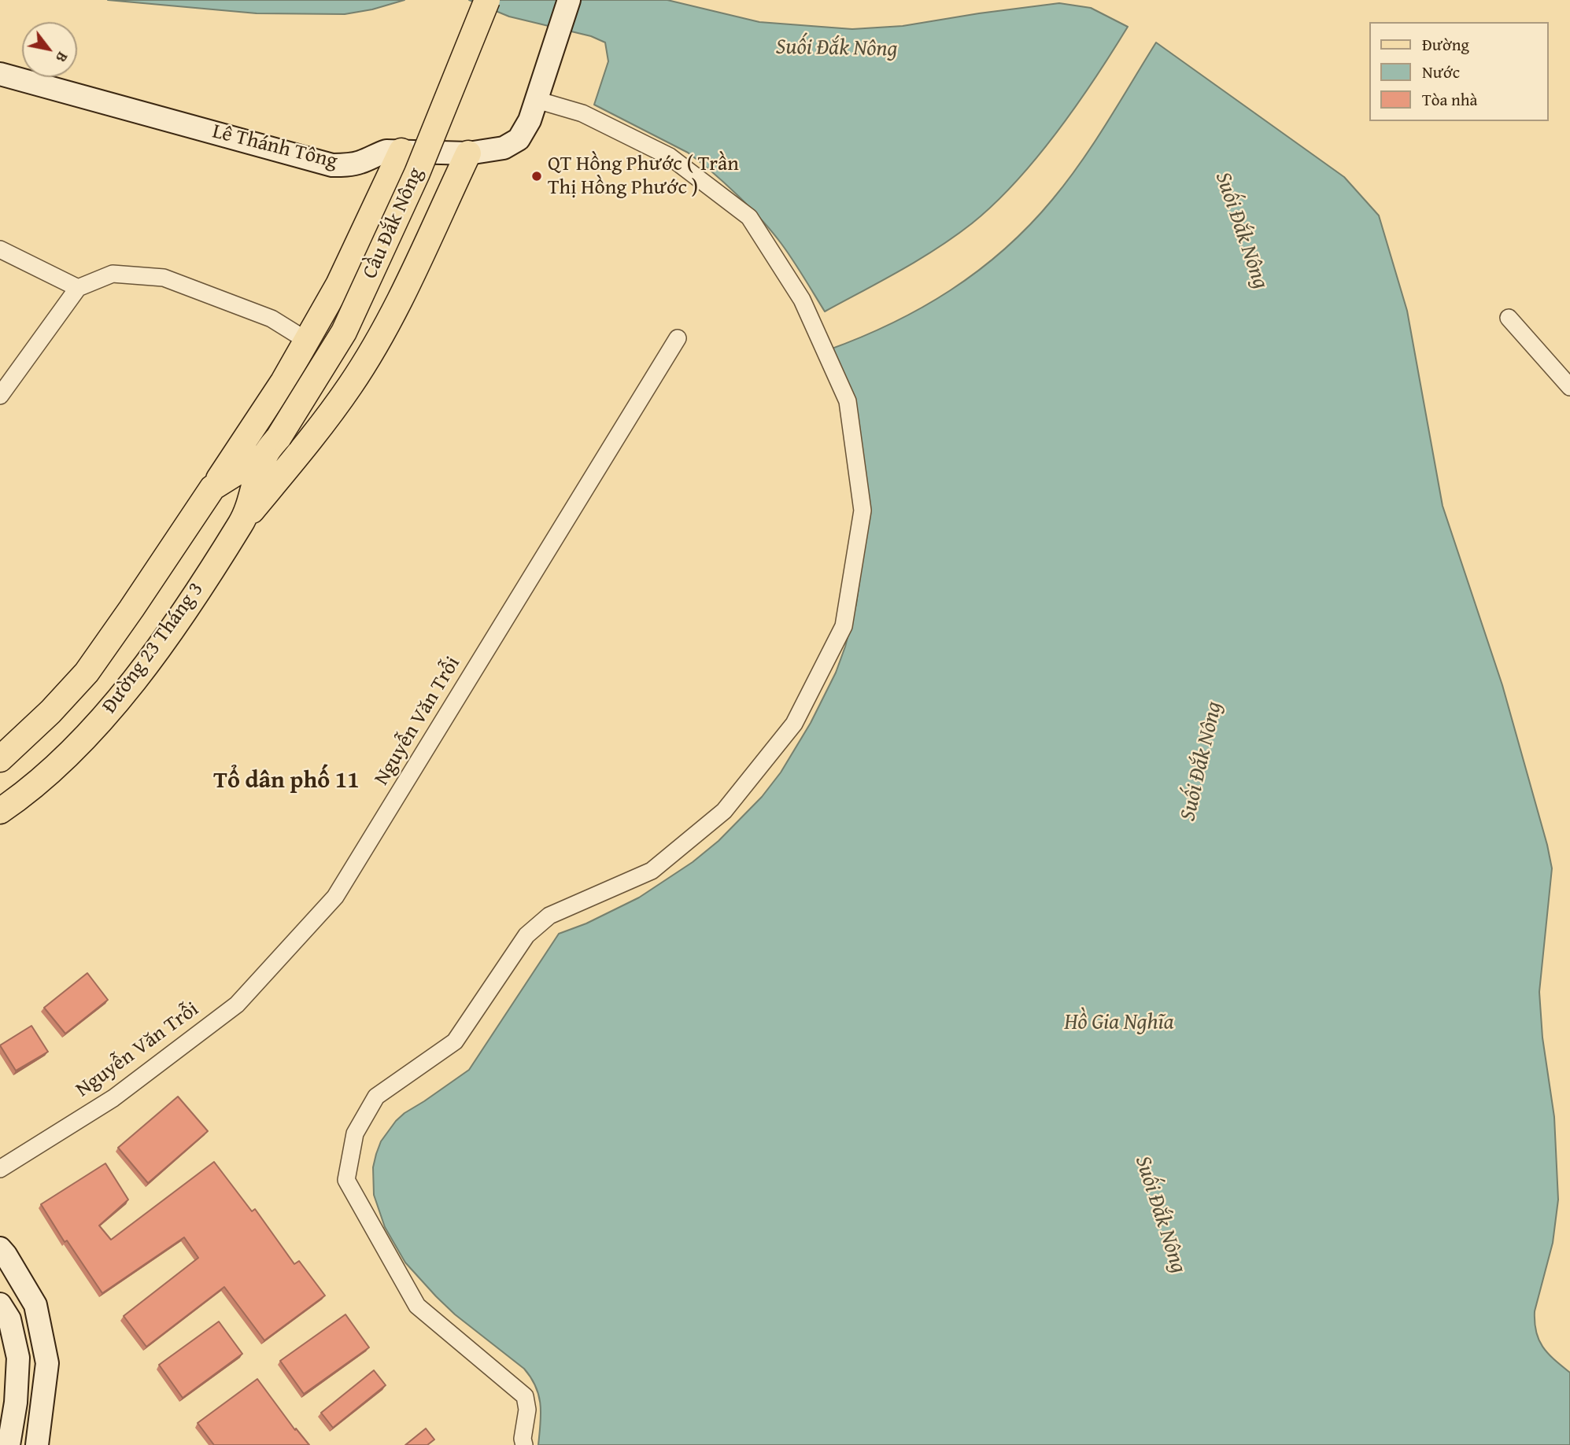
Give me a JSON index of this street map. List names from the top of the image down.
{
  "streets": {
    "main road": ["Cầu Đắk Nông", "Đường 23 Tháng 3"],
    "street": ["Lê Thánh Tông", "Nguyễn Văn Trỗi"]
  },
  "crossings": [
    ["Cầu Đắk Nông", "Đường 23 Tháng 3"]
  ],
  "districts": ["Tổ dân phố 11"],
  "water": ["Suối Đắk Nông", "Hồ Gia Nghĩa"],
  "places": ["QT Hồng Phước ( Trần Thị Hồng Phước )"],
  "legend": ["Đường", "Nước", "Tòa nhà"],
  "north": "bottom right"
}
